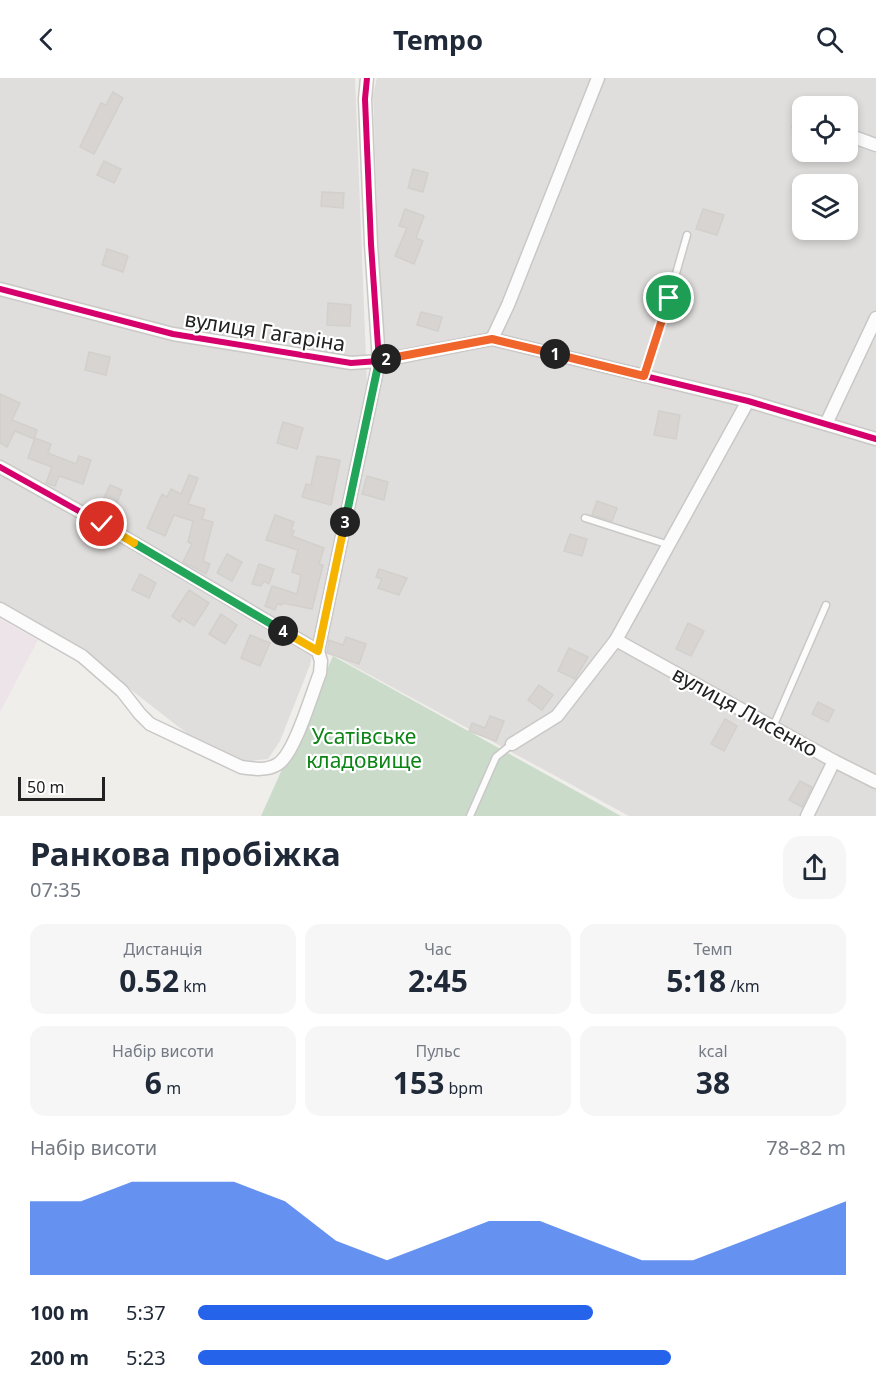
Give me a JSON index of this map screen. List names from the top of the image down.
{
  "streets": {
    "street": ["вулиця Гагаріна", "вулиця Лисенко"]
  },
  "parks": ["Усатівське кладовище"],
  "scale_bar": "50 m",
  "page": {
    "header": "Tempo",
    "pins": [
      "1",
      "2",
      "3",
      "4"
    ],
    "scale": "50 m",
    "heading": ["Ранкова пробіжка", "07:35"],
    "stats": [
      ["Дистанція", "0.52 km"],
      ["Час", "2:45"],
      ["Темп", "5:18 /km"],
      ["Набір висоти", "6 m"],
      ["Пульс", "153 bpm"],
      ["kcal", "38"]
    ],
    "chart": ["Набір висоти", "78–82 m"],
    "list": [
      {
        "name": "100 m",
        "note": "5:37"
      },
      {
        "name": "200 m",
        "note": "5:23"
      }
    ]
  }
}
